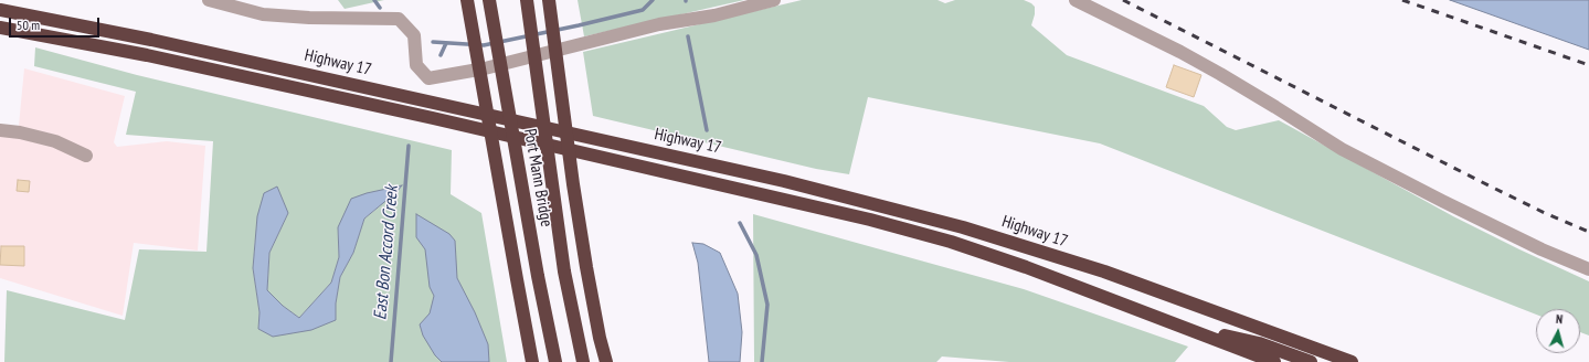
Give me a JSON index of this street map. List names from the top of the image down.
{
  "streets": {
    "highway": ["Highway 17", "Port Mann Bridge"]
  },
  "water": ["East Bon Accord Creek"],
  "scale_bar": "50 m",
  "north": "top"
}
